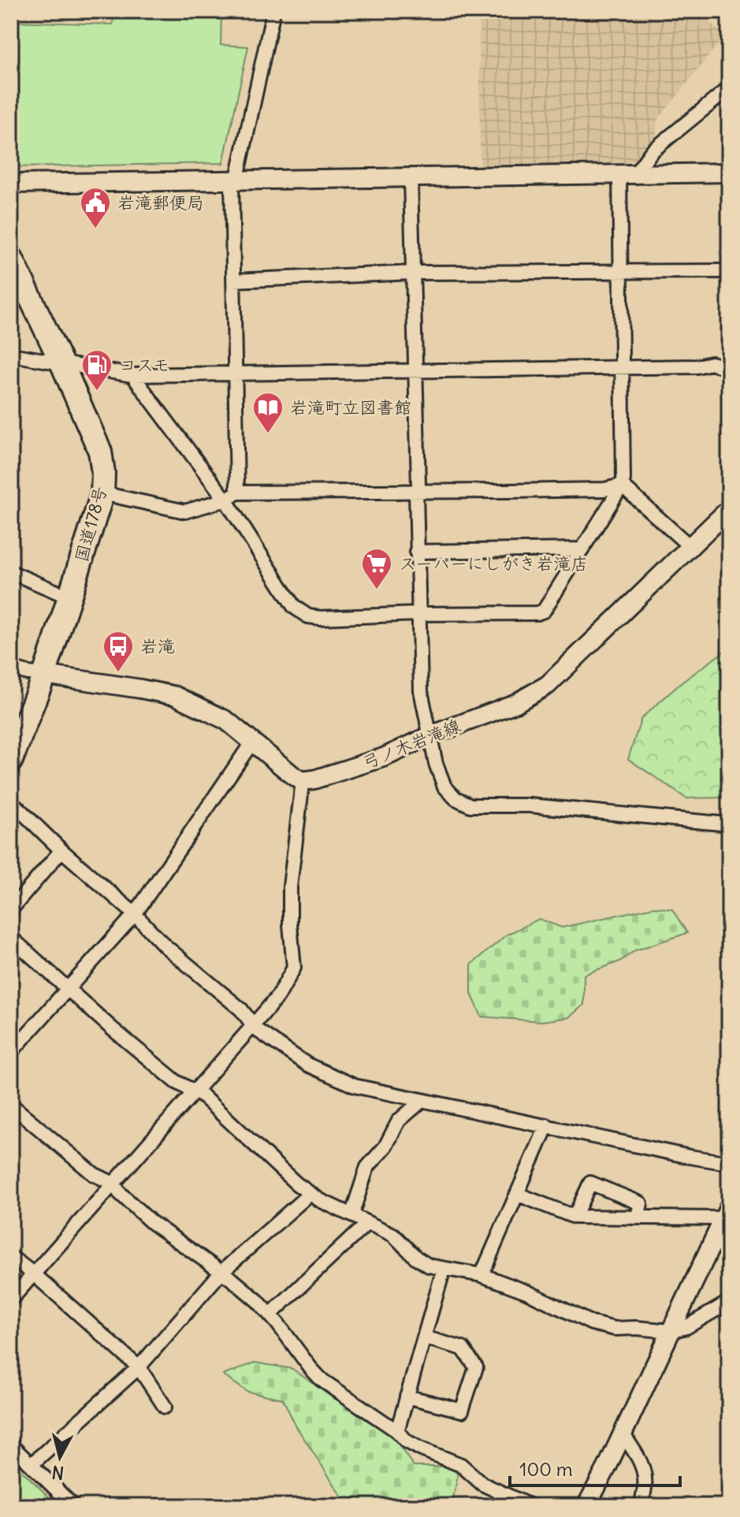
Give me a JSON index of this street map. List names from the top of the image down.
{
  "streets": {
    "highway": ["国道178号"],
    "street": ["弓ノ木岩滝線"]
  },
  "places": {
    "public building": ["岩滝郵便局"],
    "fuel station": ["コスモ"],
    "library": ["岩滝町立図書館"],
    "supermarket": ["スーパーにしがき岩滝店"],
    "bus stop": ["岩滝"]
  },
  "scale_bar": "100 m",
  "north": "bottom"
}
